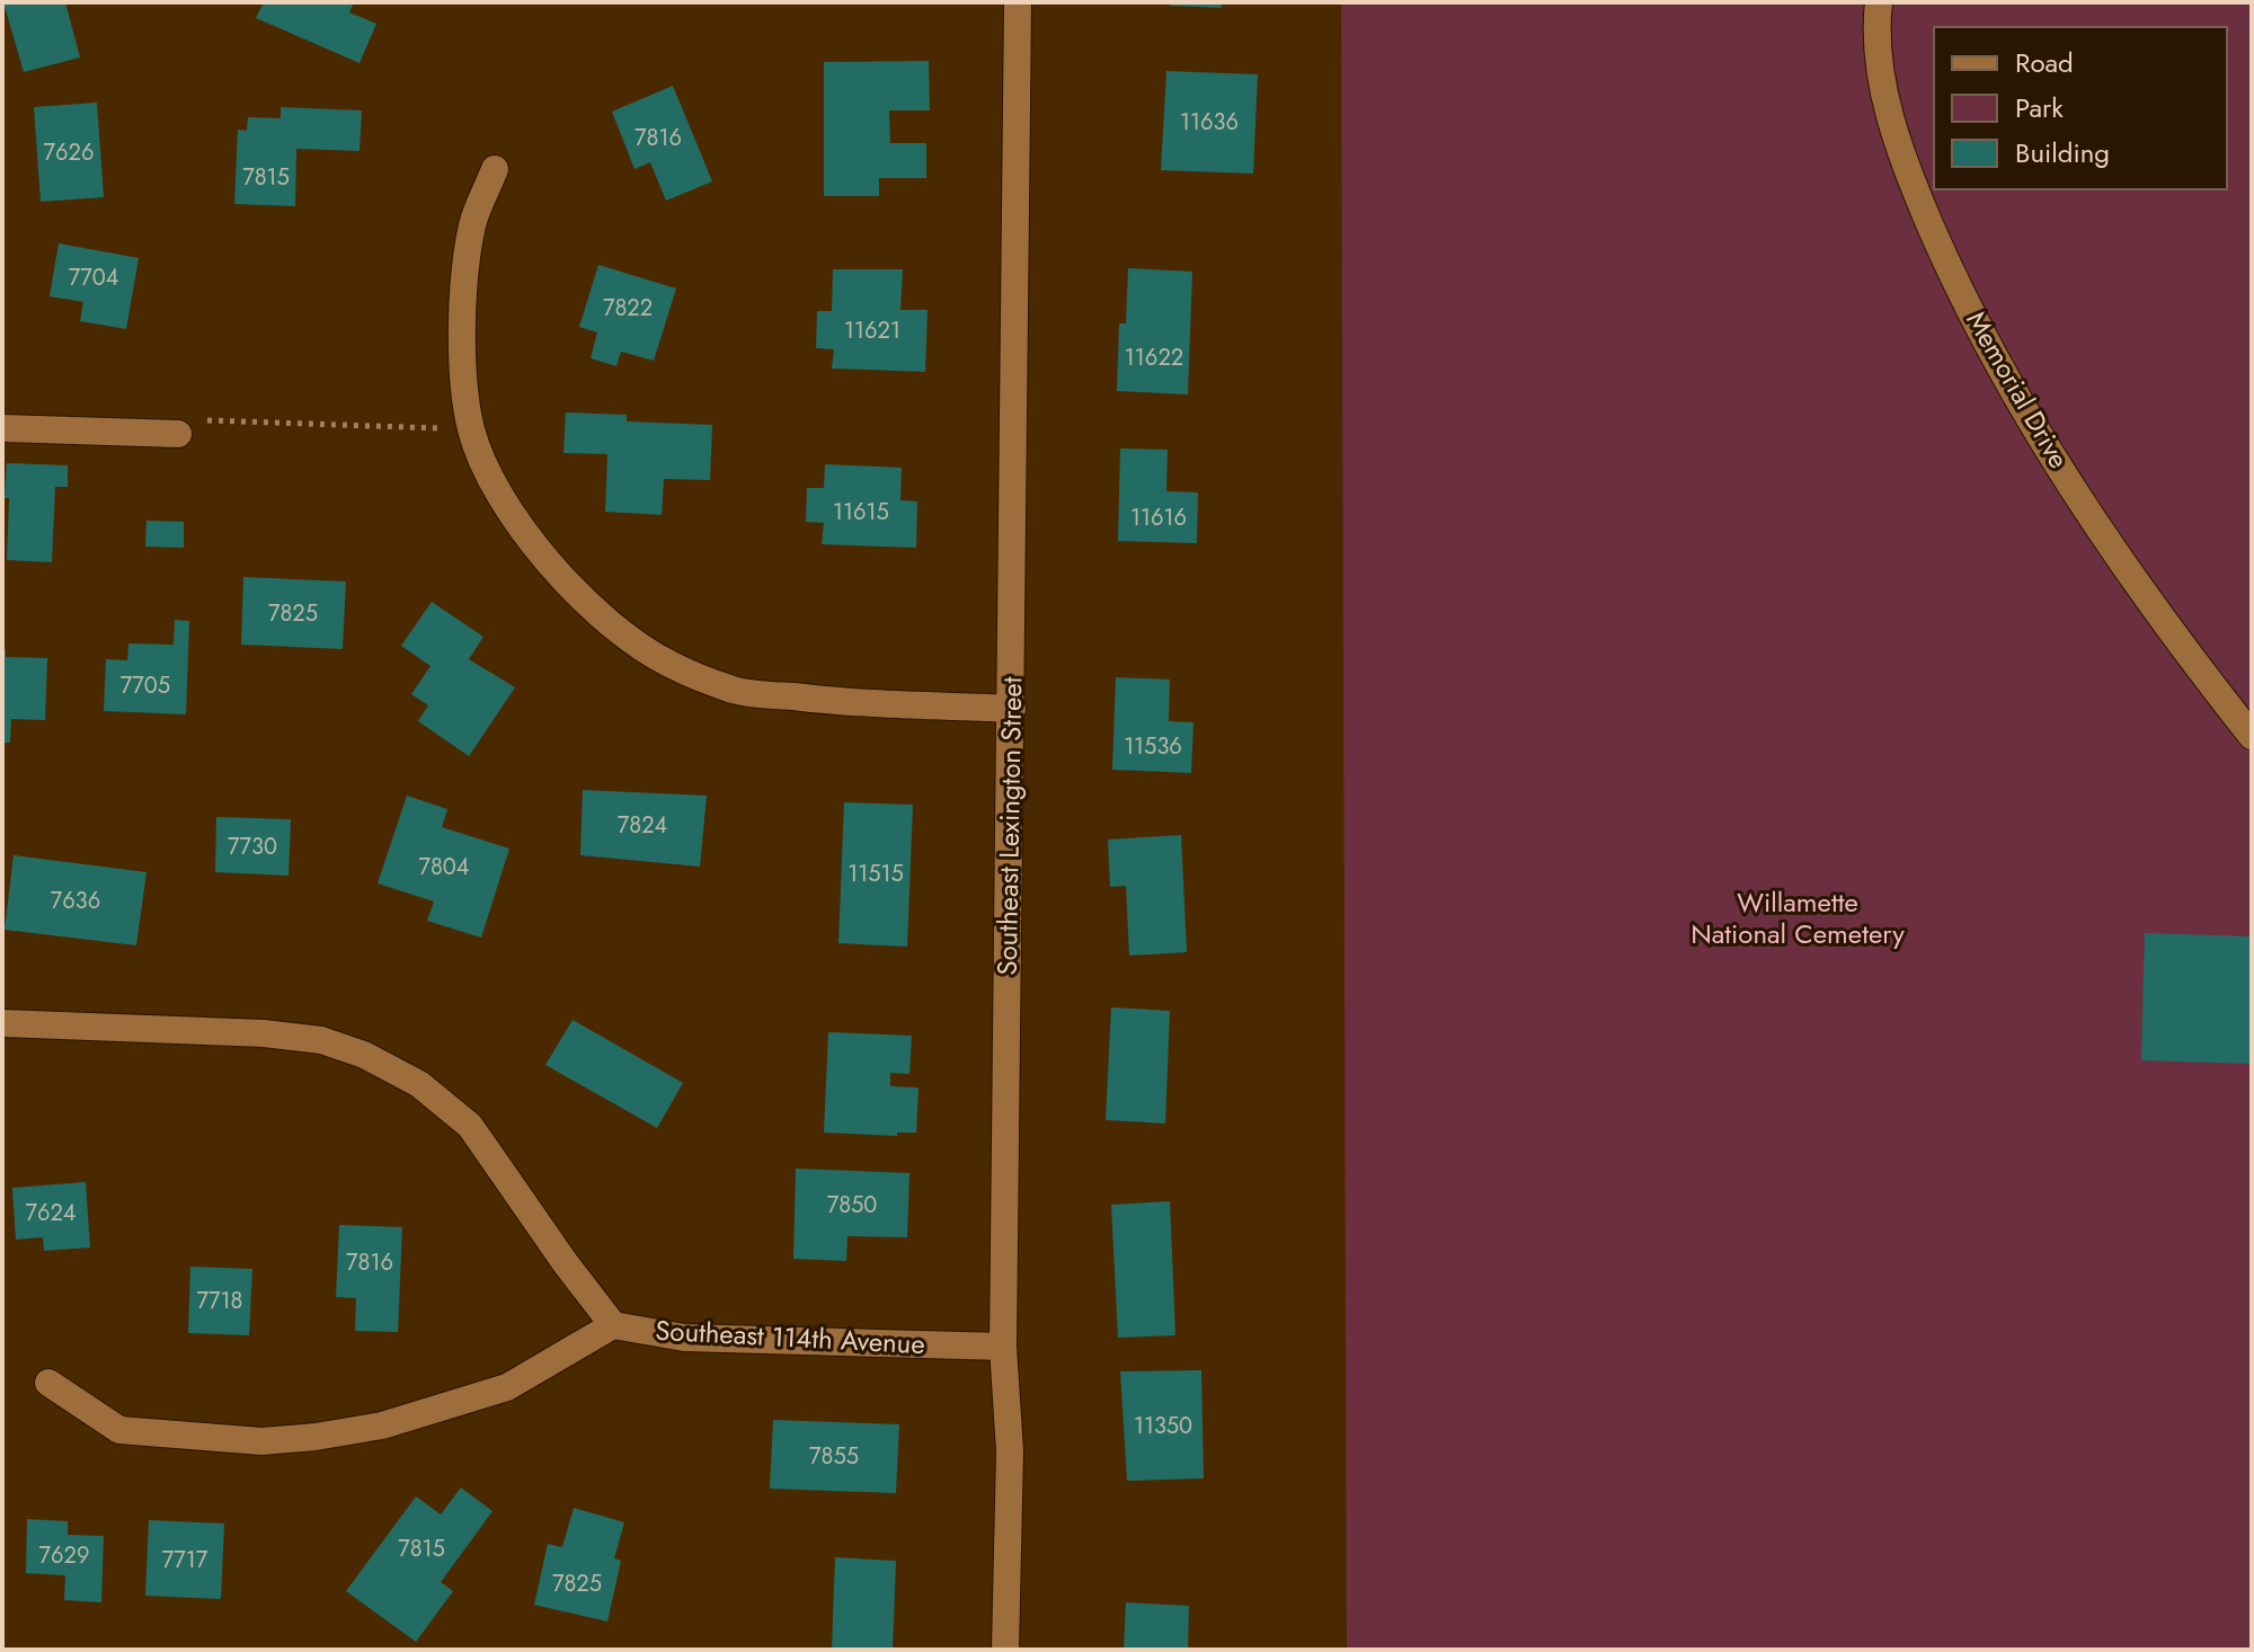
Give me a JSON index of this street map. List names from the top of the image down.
{
  "streets": {
    "street": ["Memorial Drive", "Southeast Lexington Street", "Southeast 114th Avenue"]
  },
  "crossings": [
    ["Southeast Lexington Street", "Southeast 114th Avenue"]
  ],
  "parks": ["Willamette National Cemetery"],
  "house_numbers": [
    "11636",
    "7816",
    "7626",
    "7815",
    "7704",
    "7822",
    "11621",
    "11622",
    "11615",
    "11616",
    "7825",
    "7705",
    "11536",
    "7824",
    "7730",
    "7804",
    "11515",
    "7636",
    "7850",
    "7624",
    "7816",
    "7718",
    "11350",
    "7855",
    "7815",
    "7629",
    "7717",
    "7825"
  ],
  "legend": ["Road", "Park", "Building"]
}
